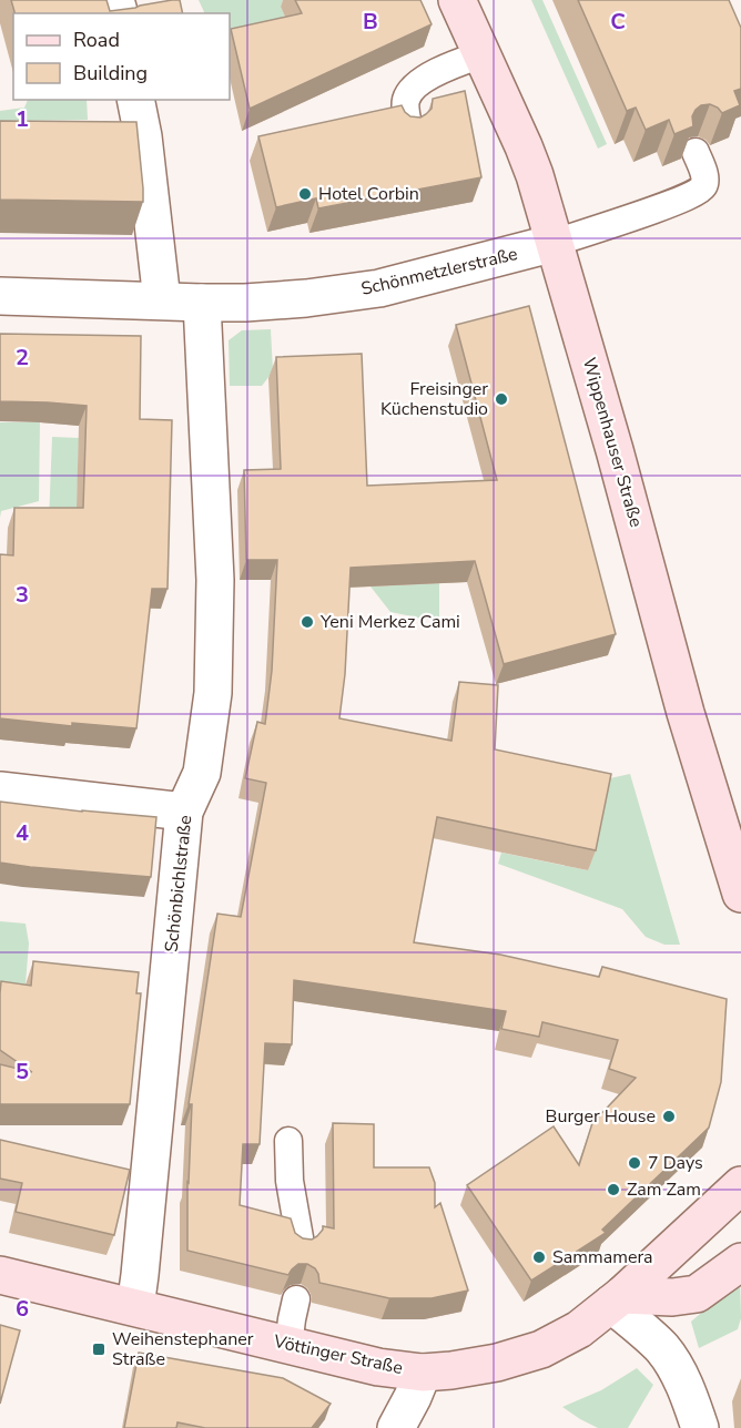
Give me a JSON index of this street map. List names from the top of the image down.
{
  "streets": {
    "main road": ["Wippenhauser Straße", "Vöttinger Straße"],
    "street": ["Schönmetzlerstraße", "Schönbichlstraße"]
  },
  "crossings": [
    ["Schönmetzlerstraße", "Wippenhauser Straße"],
    ["Schönmetzlerstraße", "Schönbichlstraße"],
    ["Schönbichlstraße", "Vöttinger Straße"]
  ],
  "places": {
    "other": [
      "Hotel Corbin",
      "Freisinger Küchenstudio",
      "Yeni Merkez Cami",
      "Burger House",
      "7 Days",
      "Zam Zam",
      "Sammamera"
    ],
    "transit": ["Weihenstephaner Straße"]
  },
  "legend": ["Road", "Building"],
  "grid": {
    "columns": ["B", "C"],
    "rows": [
      "1",
      "2",
      "3",
      "4",
      "5",
      "6"
    ]
  }
}
